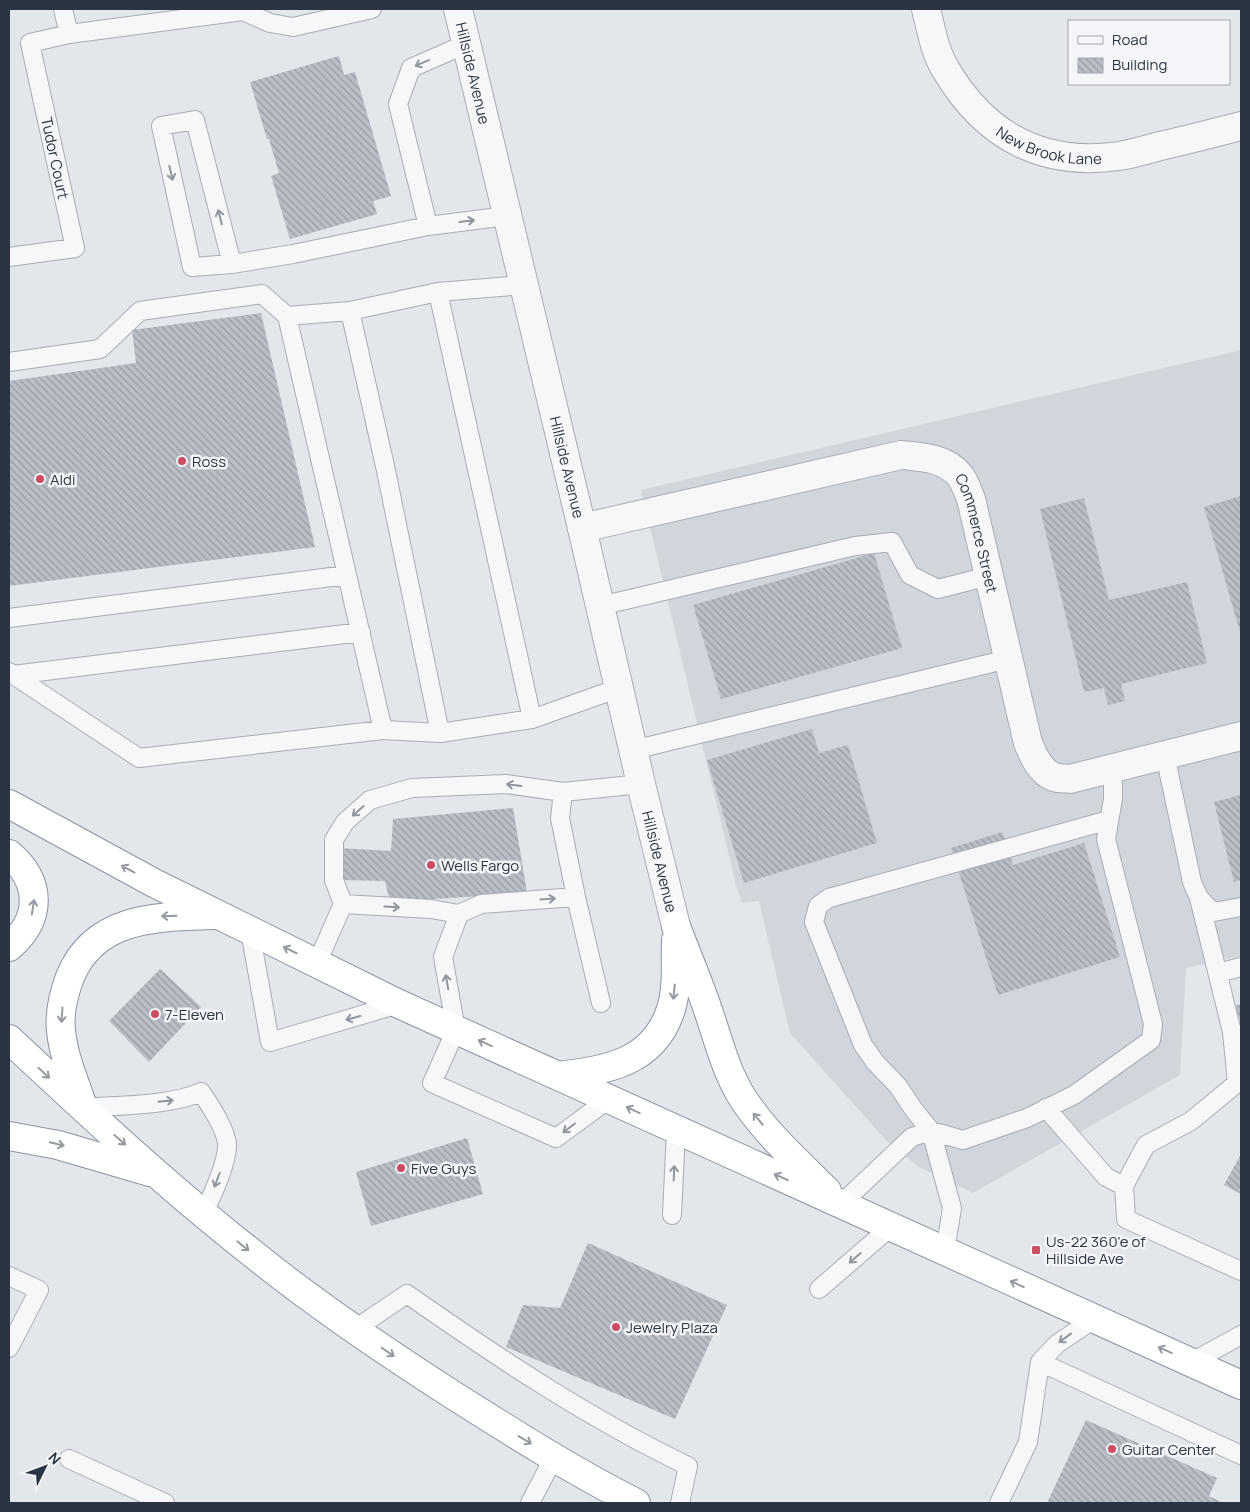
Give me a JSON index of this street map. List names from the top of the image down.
{
  "streets": {
    "street": ["Hillside Avenue", "New Brook Lane", "Commerce Street"],
    "lane": ["Tudor Court"]
  },
  "crossings": [
    ["Hillside Avenue", "Commerce Street"]
  ],
  "places": {
    "other": [
      "Ross",
      "Aldi",
      "Wells Fargo",
      "7-Eleven",
      "Five Guys",
      "Jewelry Plaza",
      "Guitar Center"
    ],
    "transit": ["Us-22 360'e of Hillside Ave"]
  },
  "legend": ["Road", "Building"],
  "north": "top right"
}
